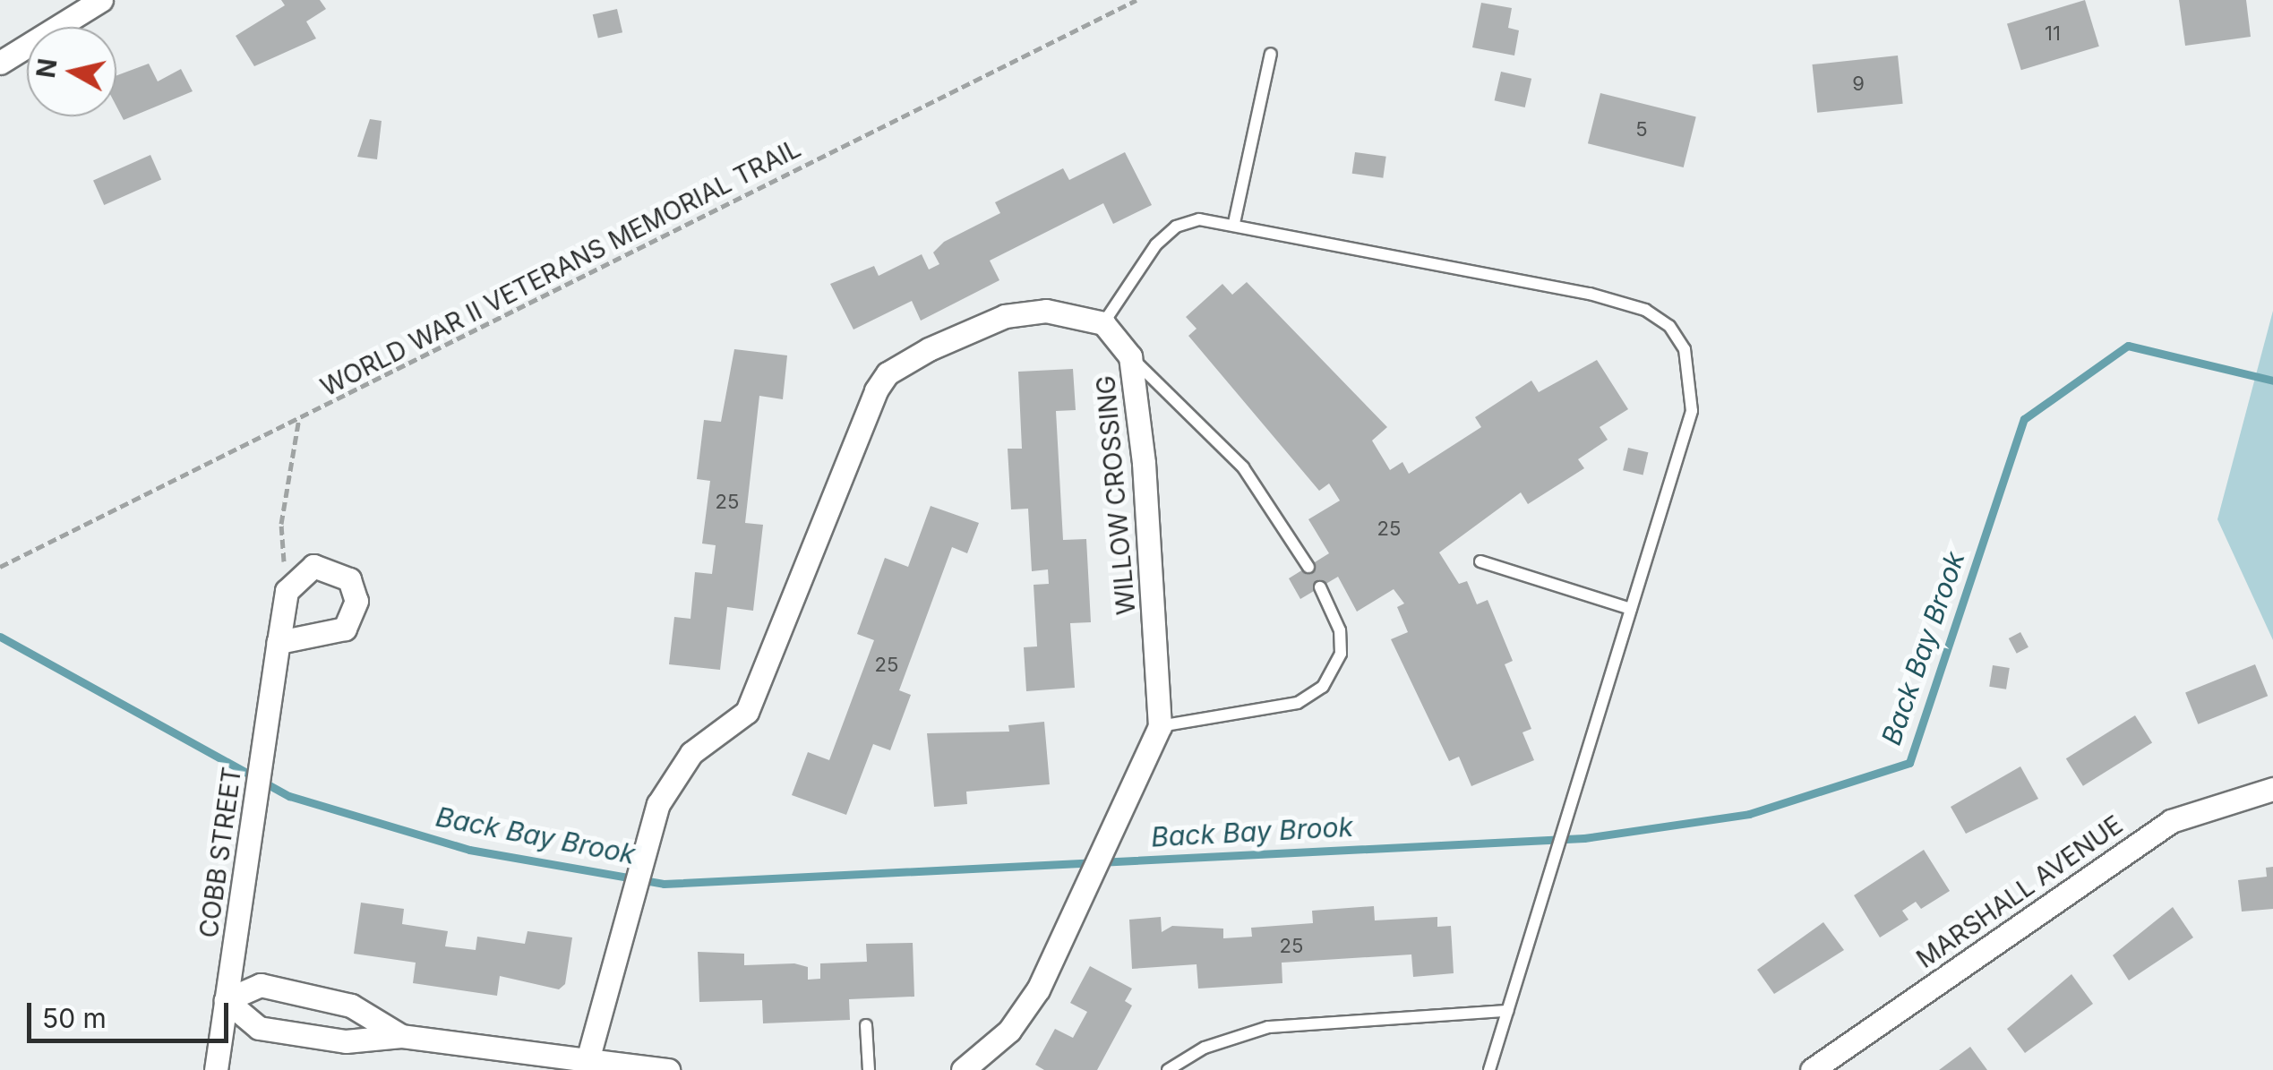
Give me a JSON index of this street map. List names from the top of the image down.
{
  "streets": {
    "street": ["WILLOW CROSSING", "COBB STREET", "MARSHALL AVENUE"],
    "path": ["WORLD WAR II VETERANS MEMORIAL TRAIL"]
  },
  "water": ["Back Bay Brook"],
  "house_numbers": [
    "11",
    "9",
    "5",
    "25",
    "25",
    "25",
    "25"
  ],
  "scale_bar": "50 m",
  "north": "left"
}
